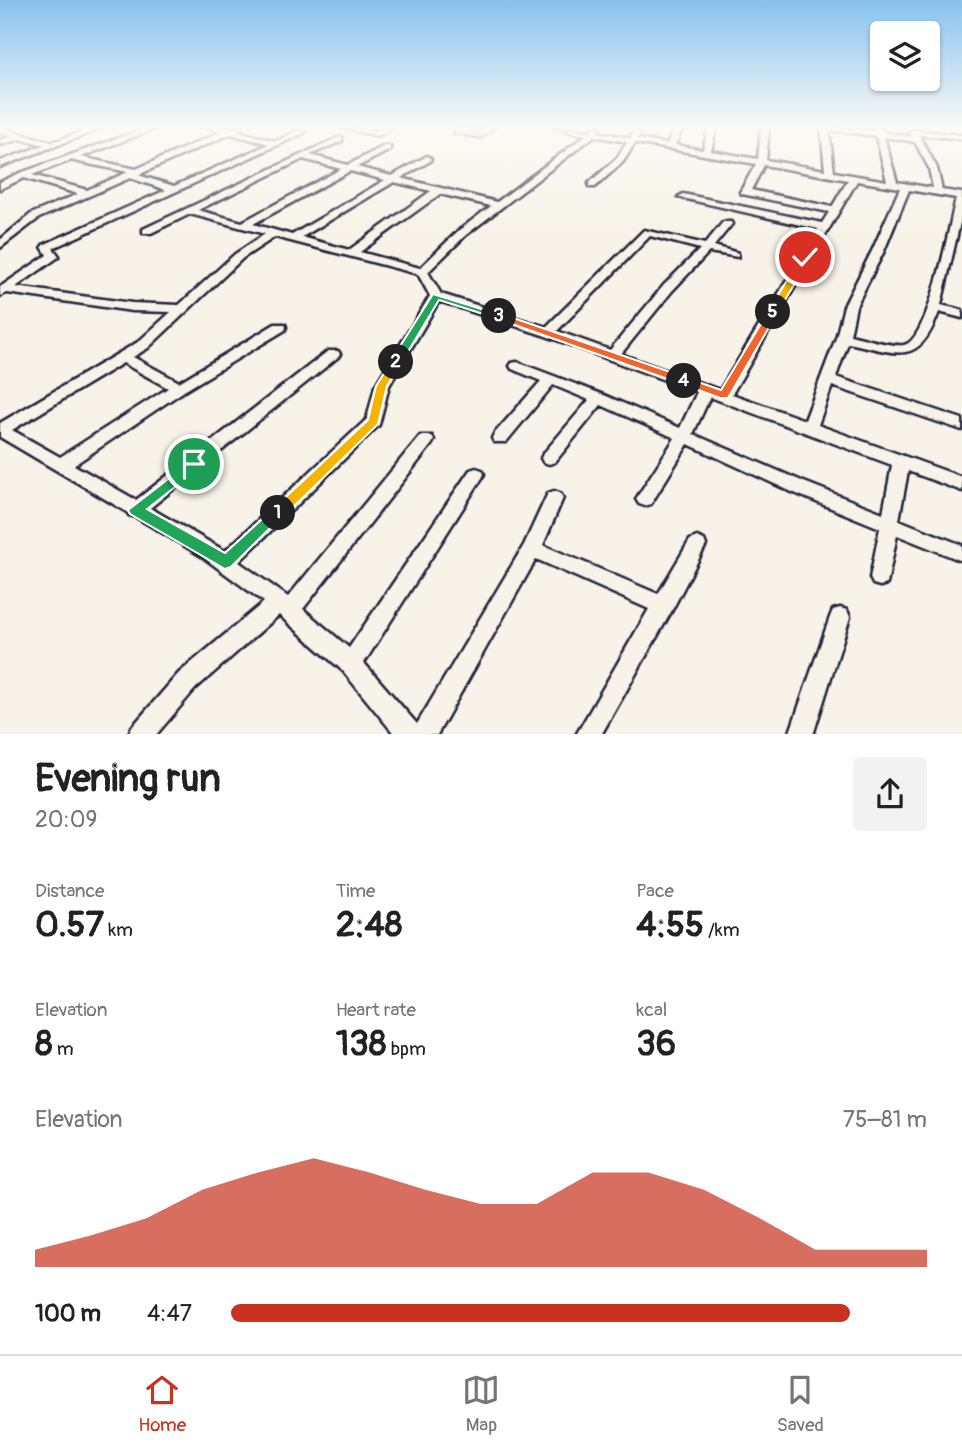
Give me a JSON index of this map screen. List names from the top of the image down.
{
  "page": {
    "pins": [
      "5",
      "3",
      "2",
      "4",
      "1"
    ],
    "heading": ["Evening run", "20:09"],
    "stats": [
      ["Distance", "0.57 km"],
      ["Time", "2:48"],
      ["Pace", "4:55 /km"],
      ["Elevation", "8 m"],
      ["Heart rate", "138 bpm"],
      ["kcal", "36"]
    ],
    "chart": ["Elevation", "75–81 m"],
    "list": [
      {
        "name": "100 m",
        "note": "4:47"
      }
    ],
    "tabs": ["Home", "Map", "Saved"]
  }
}
